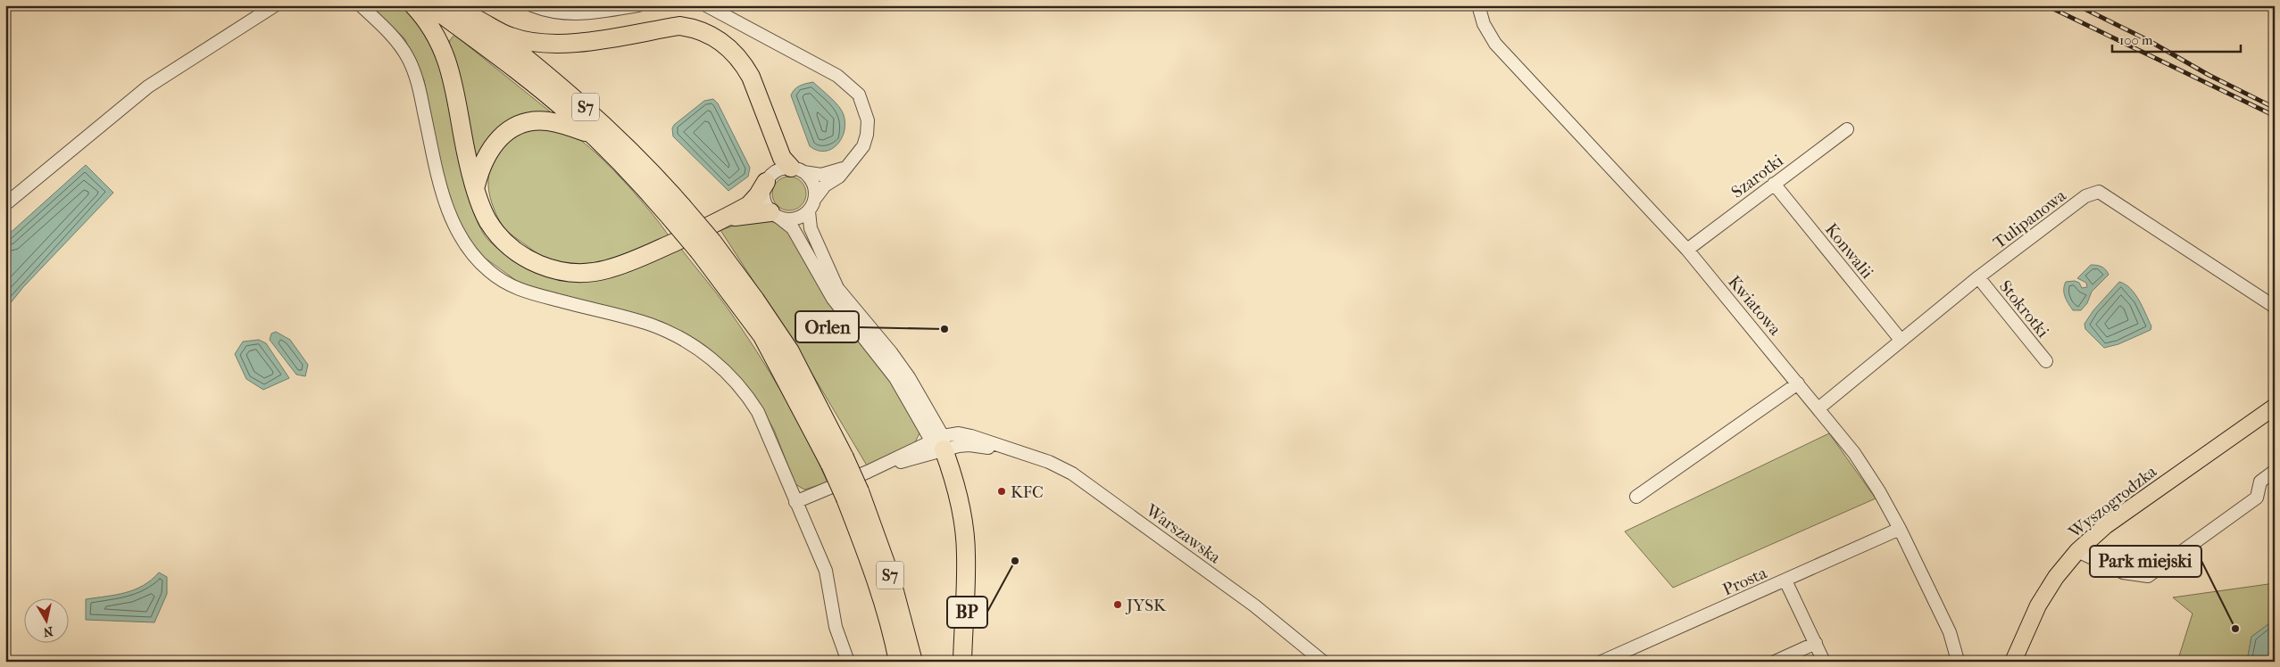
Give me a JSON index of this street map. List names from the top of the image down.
{
  "streets": {
    "highway": ["S7"],
    "main road": ["Wyszogrodzka"],
    "street": [
      "Szarotki",
      "Tulipanowa",
      "Konwalii",
      "Kwiatowa",
      "Stokrotki",
      "Warszawska",
      "Prosta"
    ]
  },
  "crossings": [
    ["Szarotki", "Konwalii"],
    ["Szarotki", "Kwiatowa"],
    ["Tulipanowa", "Konwalii"],
    ["Tulipanowa", "Kwiatowa"],
    ["Tulipanowa", "Stokrotki"],
    ["Kwiatowa", "Prosta"]
  ],
  "places": [
    "Orlen",
    "KFC",
    "BP",
    "JYSK",
    "Park miejski"
  ],
  "scale_bar": "100 m",
  "north": "bottom"
}
